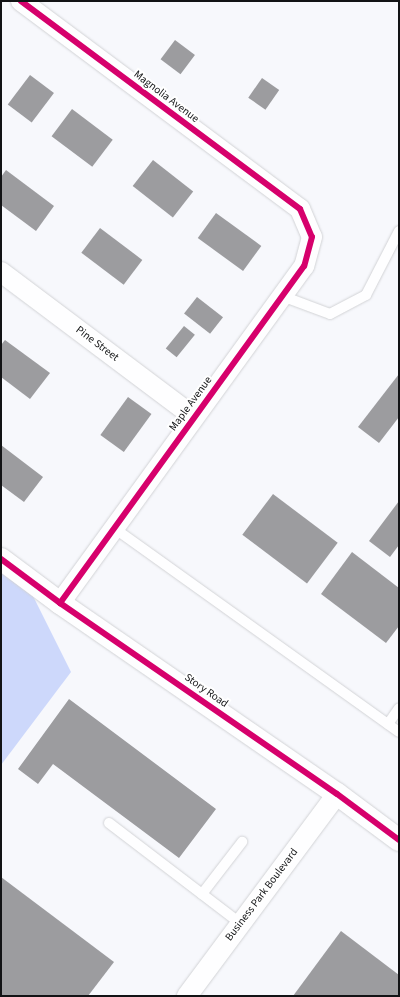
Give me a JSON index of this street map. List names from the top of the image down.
{
  "streets": {
    "street": [
      "Magnolia Avenue",
      "Pine Street",
      "Maple Avenue",
      "Story Road",
      "Business Park Boulevard"
    ]
  },
  "crossings": [
    ["Magnolia Avenue", "Maple Avenue"],
    ["Pine Street", "Maple Avenue"],
    ["Maple Avenue", "Story Road"],
    ["Story Road", "Business Park Boulevard"]
  ]
}
